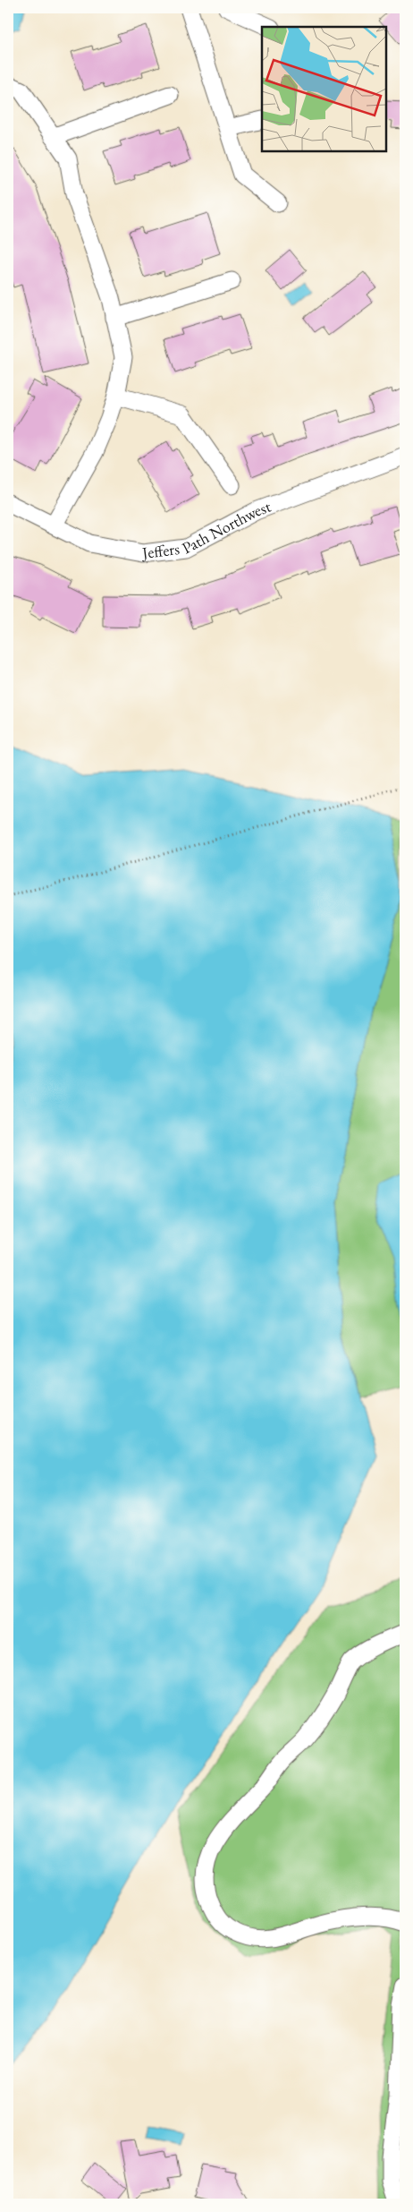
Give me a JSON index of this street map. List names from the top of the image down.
{
  "streets": {
    "street": ["Jeffers Path Northwest"]
  }
}
